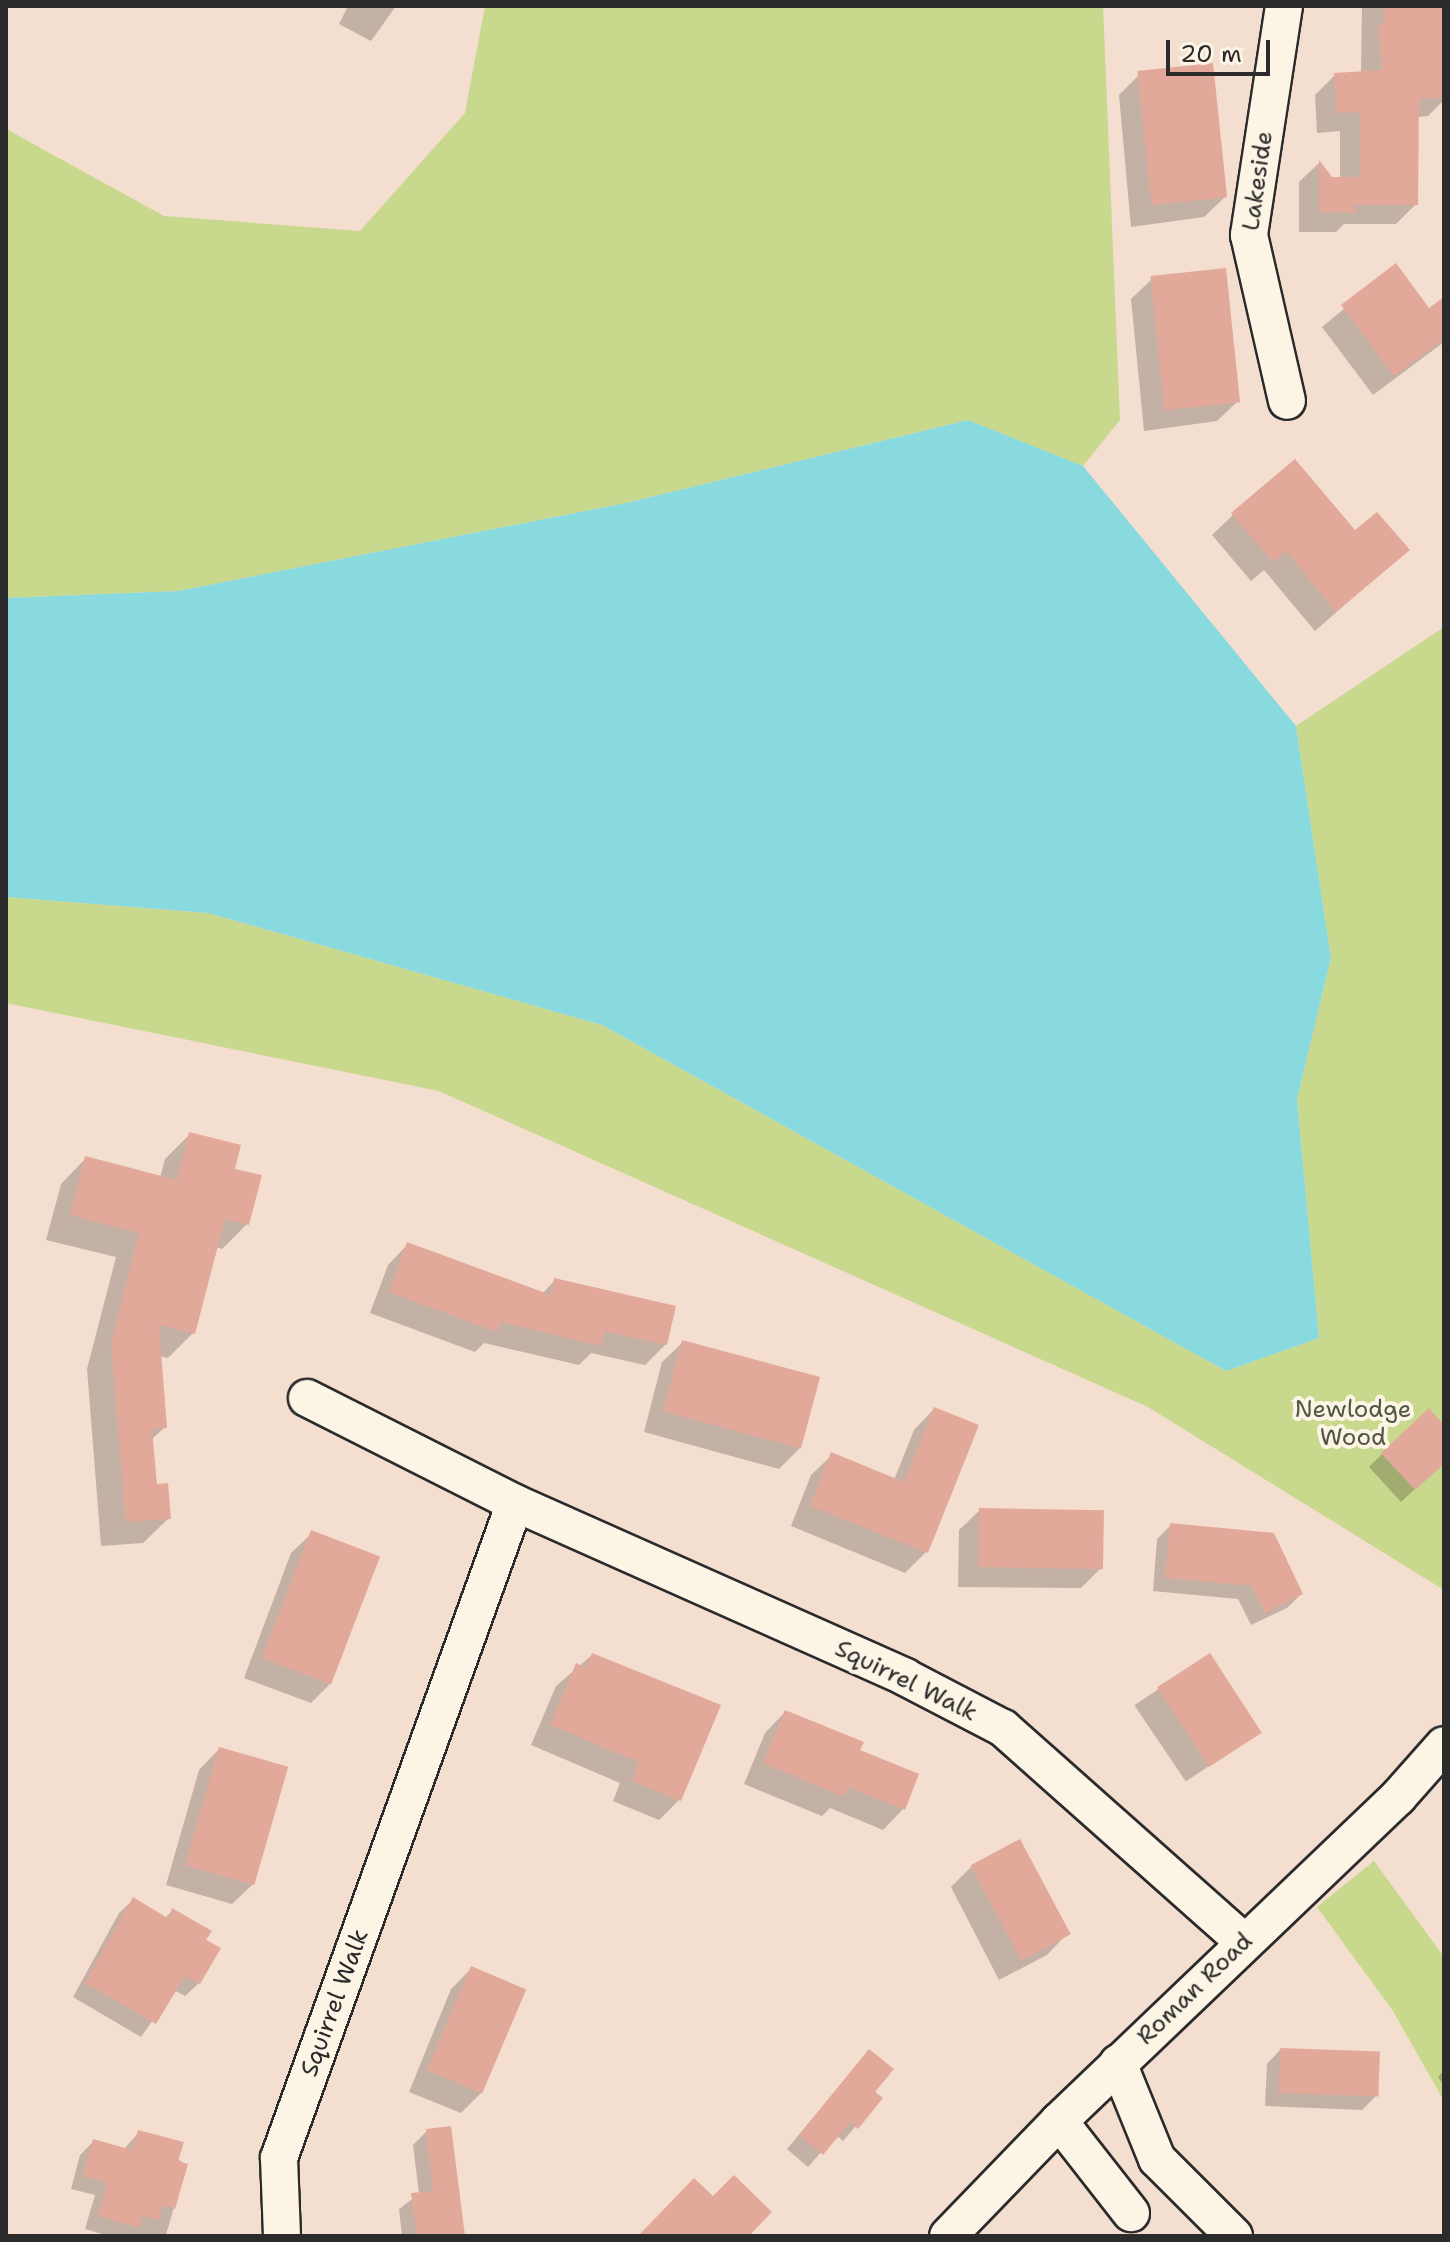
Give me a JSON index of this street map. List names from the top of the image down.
{
  "streets": {
    "street": ["Lakeside", "Squirrel Walk", "Roman Road"]
  },
  "crossings": [
    ["Squirrel Walk", "Roman Road"]
  ],
  "parks": ["Newlodge Wood"],
  "scale_bar": "20 m"
}
